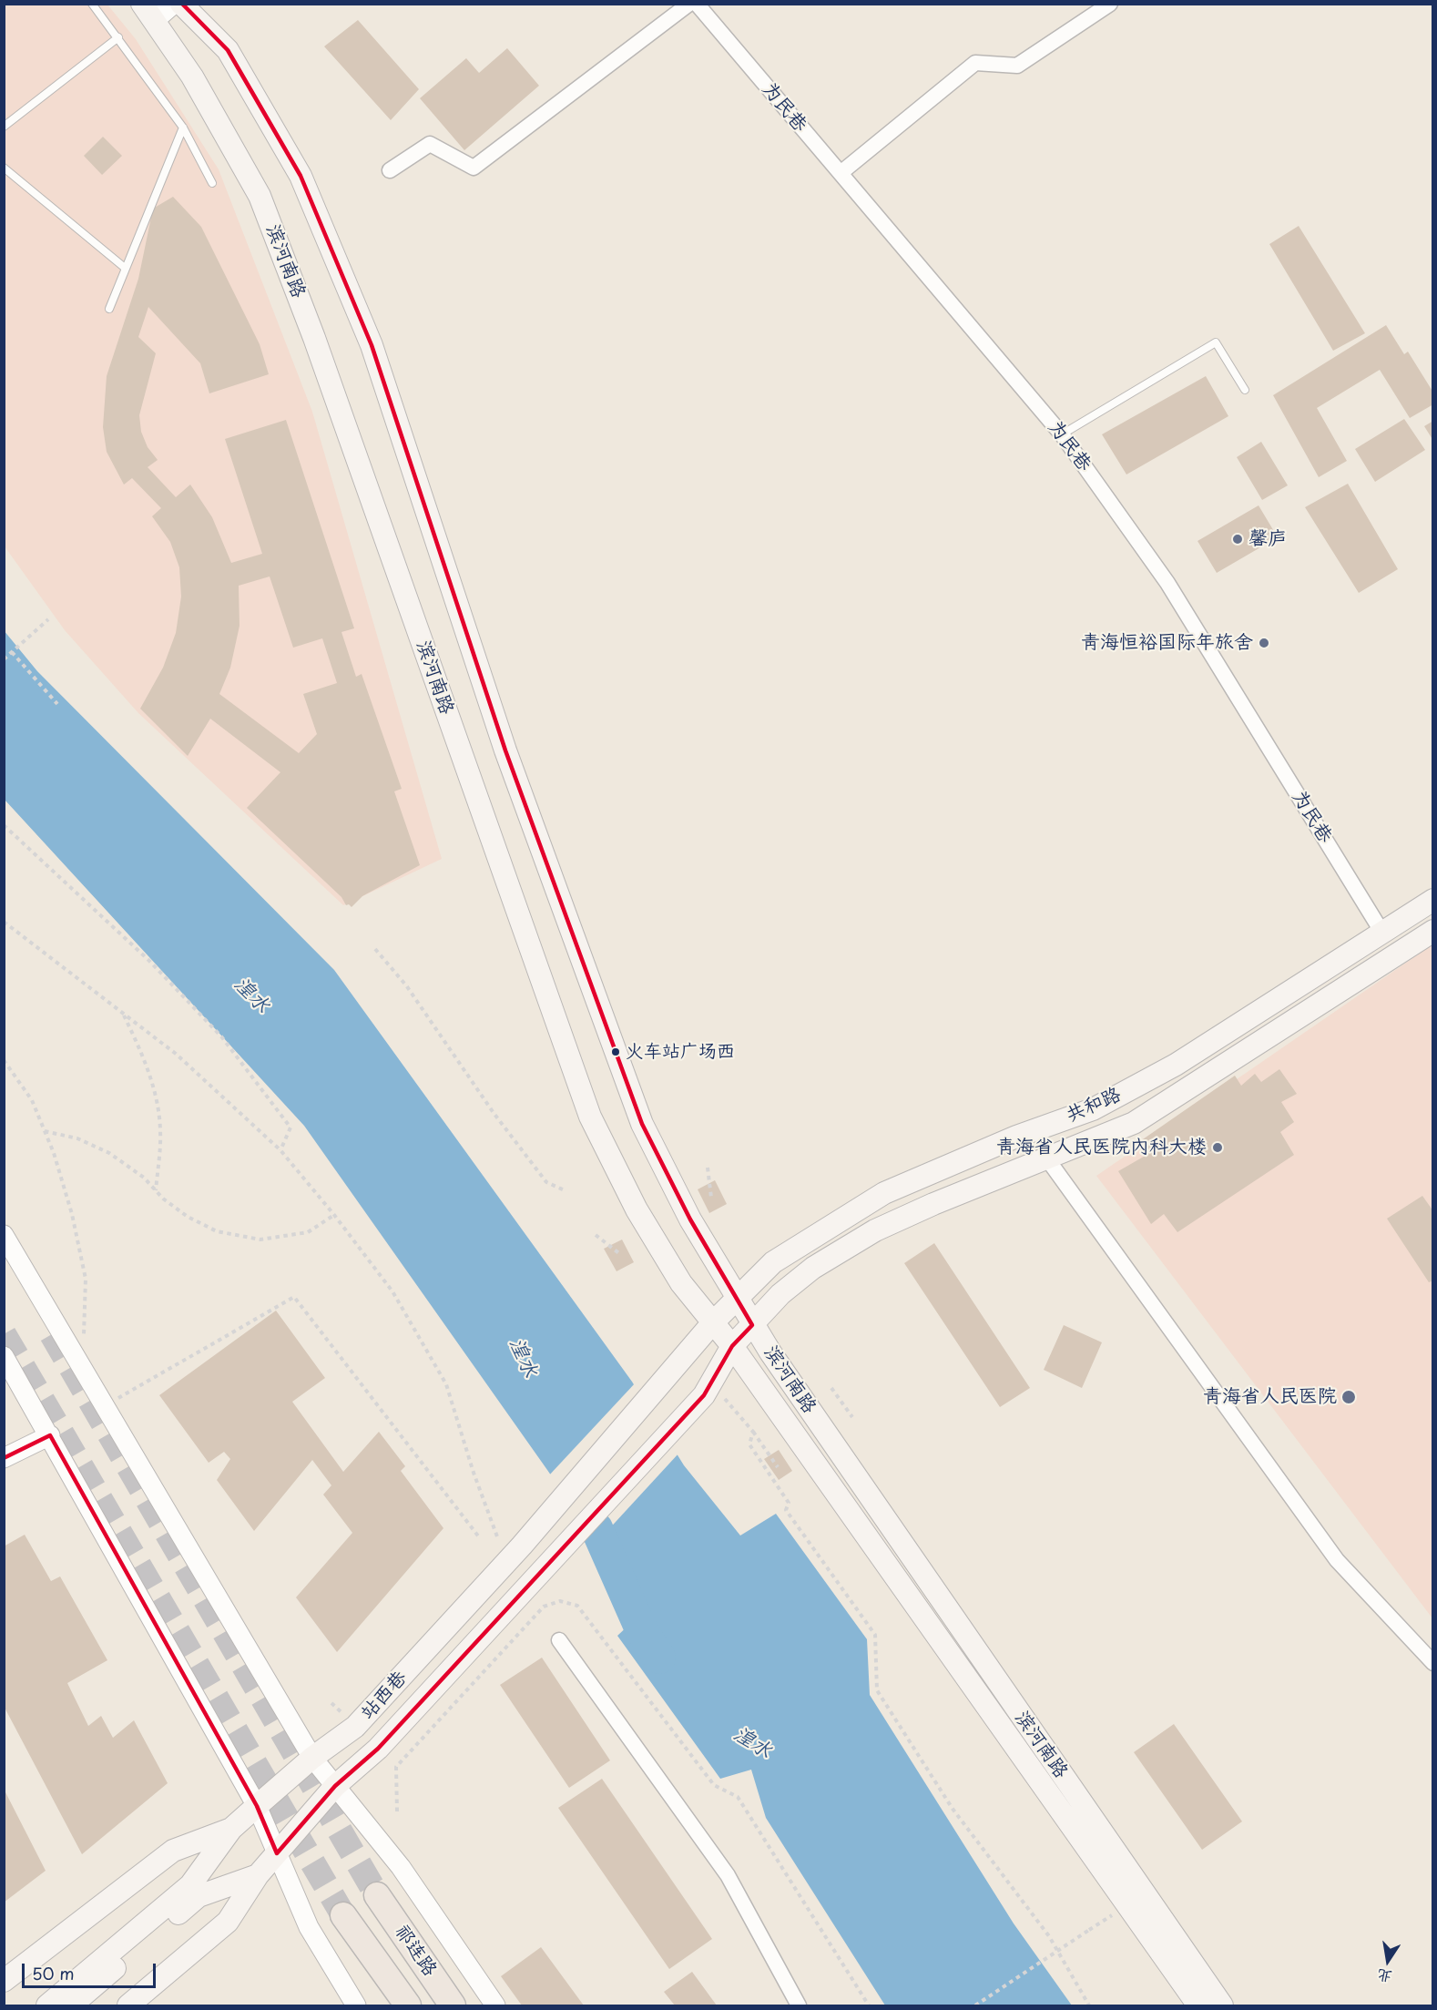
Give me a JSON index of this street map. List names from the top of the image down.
{
  "streets": {
    "highway": ["祁连路"],
    "main road": ["滨河南路", "共和路", "站西巷"],
    "street": ["为民巷"]
  },
  "crossings": [
    ["为民巷", "共和路"],
    ["滨河南路", "共和路"],
    ["共和路", "站西巷"]
  ],
  "water": ["湟水"],
  "places": [
    "馨庐",
    "青海恒裕国际年旅舍",
    "火车站广场西",
    "青海省人民医院内科大楼",
    "青海省人民医院"
  ],
  "scale_bar": "50 m",
  "north": "bottom"
}
